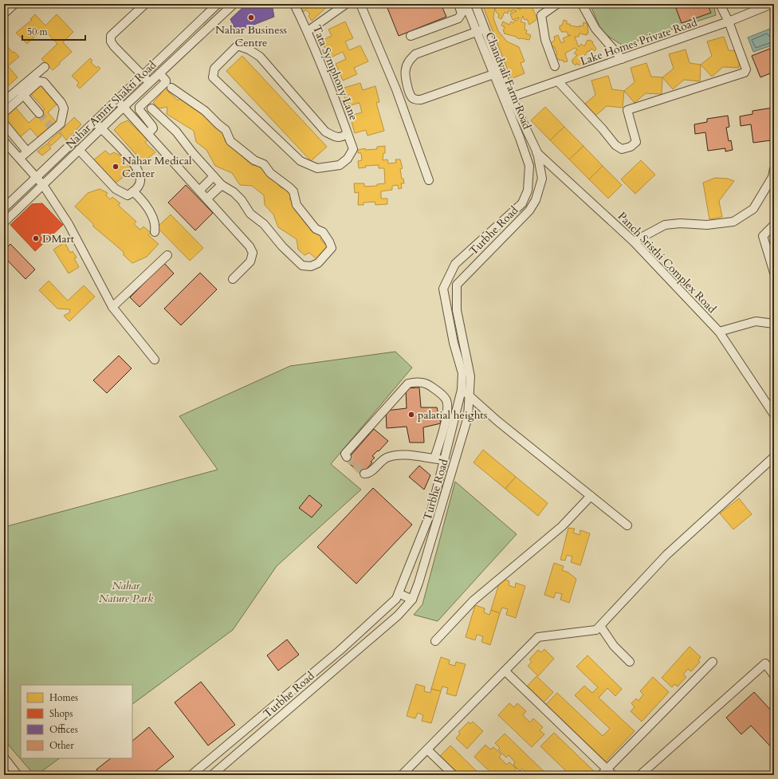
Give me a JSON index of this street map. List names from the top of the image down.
{
  "streets": {
    "street": [
      "Lake Homes Private Road",
      "Tata Symphony Lane",
      "Chandvali Farm Road",
      "Nahar Amrit Shakti Road",
      "Turbhe Road",
      "Panch Sristhi Complex Road"
    ]
  },
  "crossings": [
    ["Lake Homes Private Road", "Chandvali Farm Road"],
    ["Chandvali Farm Road", "Turbhe Road"],
    ["Chandvali Farm Road", "Panch Sristhi Complex Road"],
    ["Turbhe Road", "Panch Sristhi Complex Road"]
  ],
  "parks": ["Nahar Nature Park"],
  "places": [
    "Nahar Business Centre",
    "Nahar Medical Center",
    "DMart",
    "palatial heights"
  ],
  "legend": [
    "Homes",
    "Shops",
    "Offices",
    "Other"
  ],
  "scale_bar": "50 m"
}
